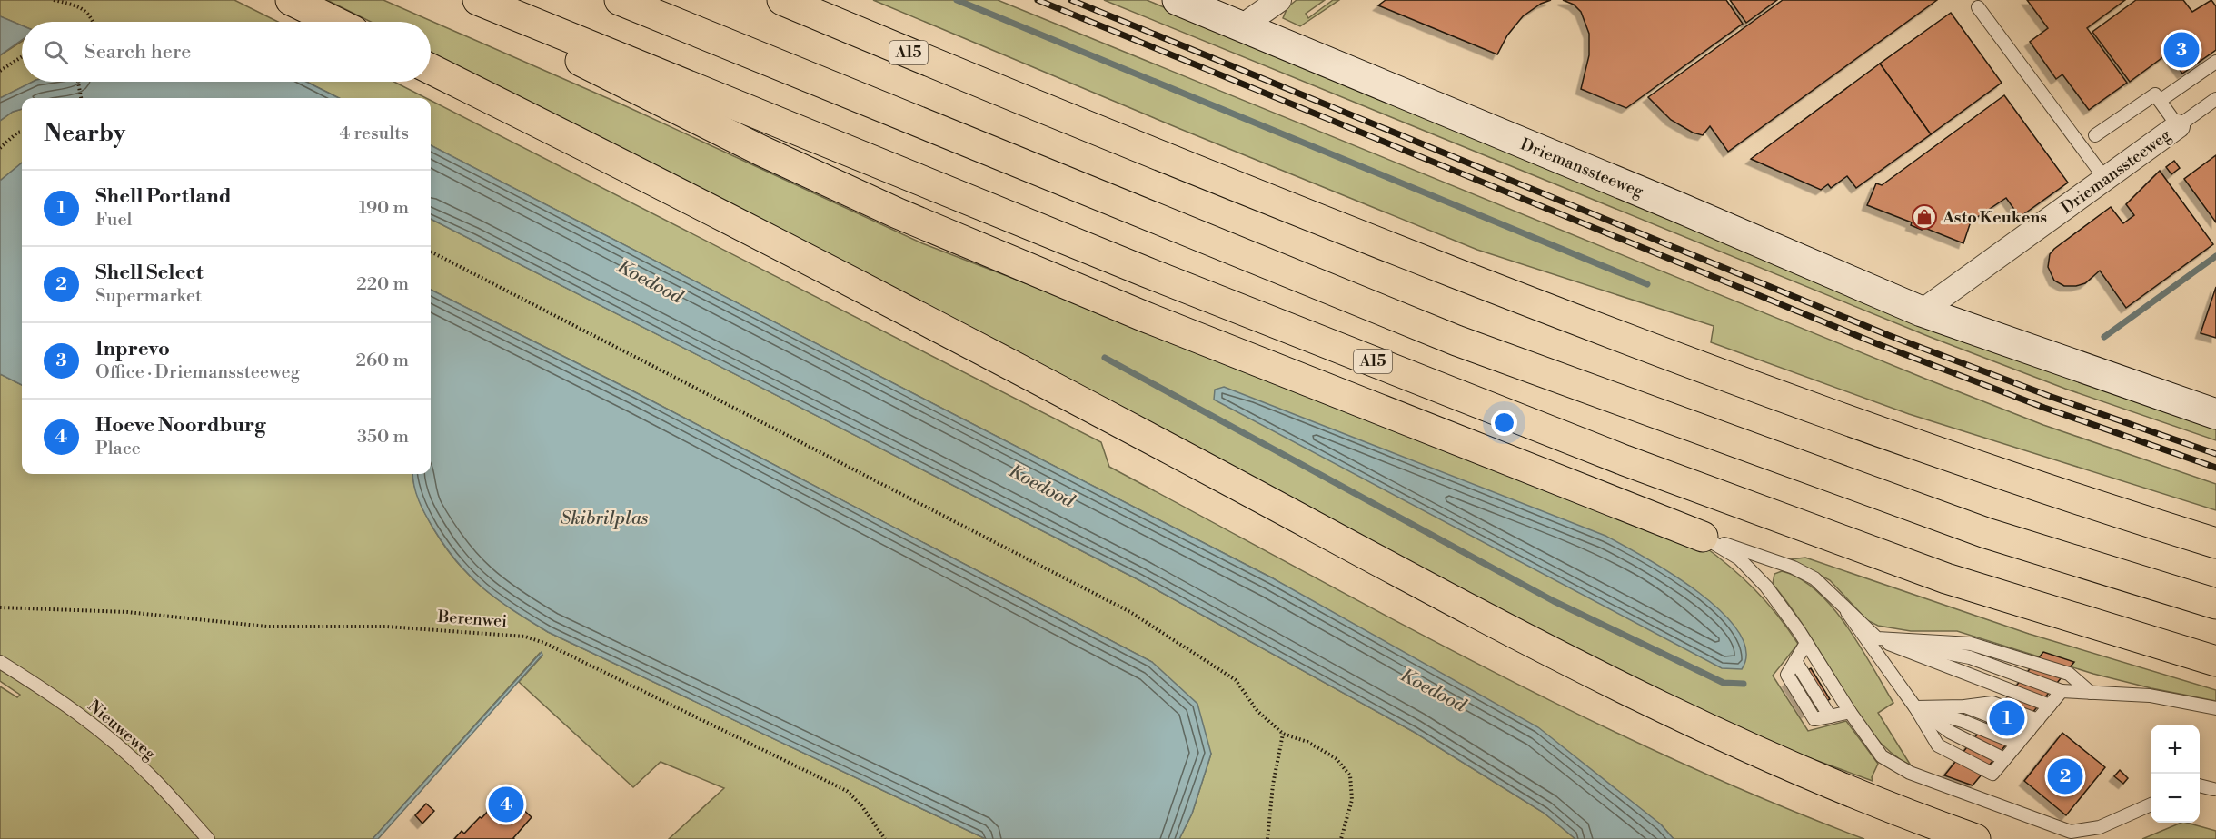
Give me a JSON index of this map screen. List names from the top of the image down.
{
  "streets": {
    "highway": ["A15"],
    "main road": ["Driemanssteeweg"],
    "lane": ["Nieuweweg"],
    "path": ["Berenwei"]
  },
  "water": ["Koedood", "Skibrilplas"],
  "places": {
    "shop": ["Asto Keukens"]
  },
  "page": {
    "search": "Search here",
    "pins": [
      "3",
      "1",
      "2",
      "4"
    ],
    "heading": ["Nearby", "4 results"],
    "list": [
      {
        "mark": "1",
        "name": "Shell Portland",
        "note": "Fuel",
        "value": "190 m"
      },
      {
        "mark": "2",
        "name": "Shell Select",
        "note": "Supermarket",
        "value": "220 m"
      },
      {
        "mark": "3",
        "name": "Inprevo",
        "note": "Office · Driemanssteeweg",
        "value": "260 m"
      },
      {
        "mark": "4",
        "name": "Hoeve Noordburg",
        "note": "Place",
        "value": "350 m"
      }
    ],
    "map_buttons": ["+", "−"]
  }
}
